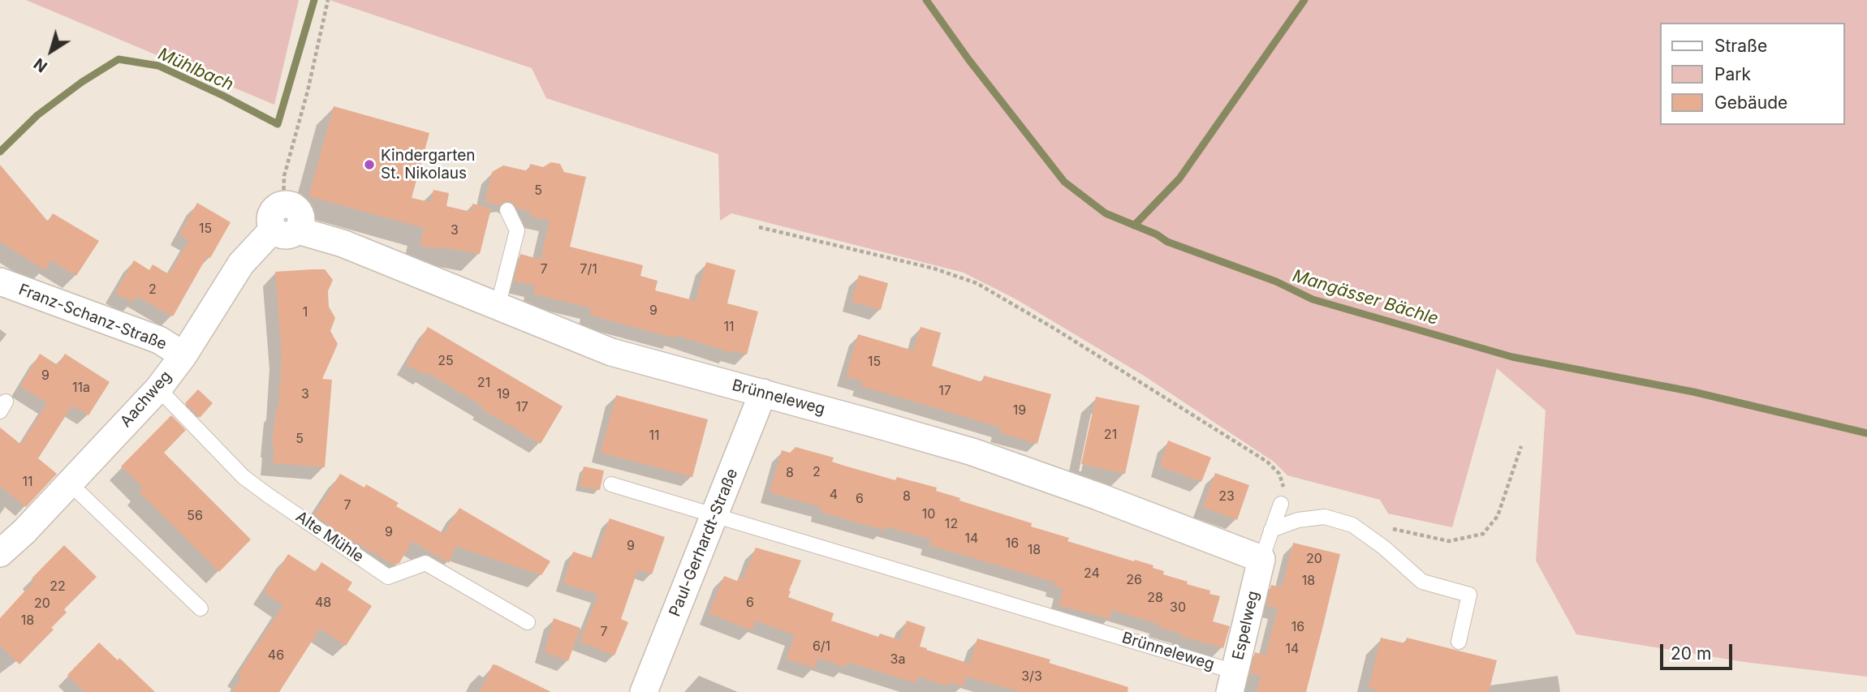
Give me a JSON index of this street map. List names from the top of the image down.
{
  "streets": {
    "street": [
      "Franz-Schanz-Straße",
      "Brünneleweg",
      "Aachweg",
      "Paul-Gerhardt-Straße",
      "Espelweg"
    ],
    "lane": ["Alte Mühle"]
  },
  "crossings": [
    ["Franz-Schanz-Straße", "Aachweg"],
    ["Brünneleweg", "Aachweg"],
    ["Brünneleweg", "Paul-Gerhardt-Straße"],
    ["Brünneleweg", "Espelweg"],
    ["Aachweg", "Alte Mühle"]
  ],
  "water": ["Mühlbach", "Mangässer Bächle"],
  "places": ["Kindergarten St. Nikolaus"],
  "house_numbers": [
    "5",
    "15",
    "3",
    "7",
    "7/1",
    "2",
    "9",
    "1",
    "11",
    "25",
    "15",
    "9",
    "21",
    "11a",
    "17",
    "3",
    "19",
    "17",
    "19",
    "21",
    "11",
    "5",
    "2",
    "8",
    "11",
    "4",
    "8",
    "23",
    "6",
    "7",
    "10",
    "56",
    "12",
    "9",
    "14",
    "16",
    "9",
    "18",
    "20",
    "24",
    "26",
    "18",
    "22",
    "28",
    "48",
    "6",
    "20",
    "30",
    "18",
    "16",
    "7",
    "6/1",
    "14",
    "46",
    "3a",
    "3/3"
  ],
  "legend": ["Straße", "Park", "Gebäude"],
  "scale_bar": "20 m",
  "north": "bottom left"
}
